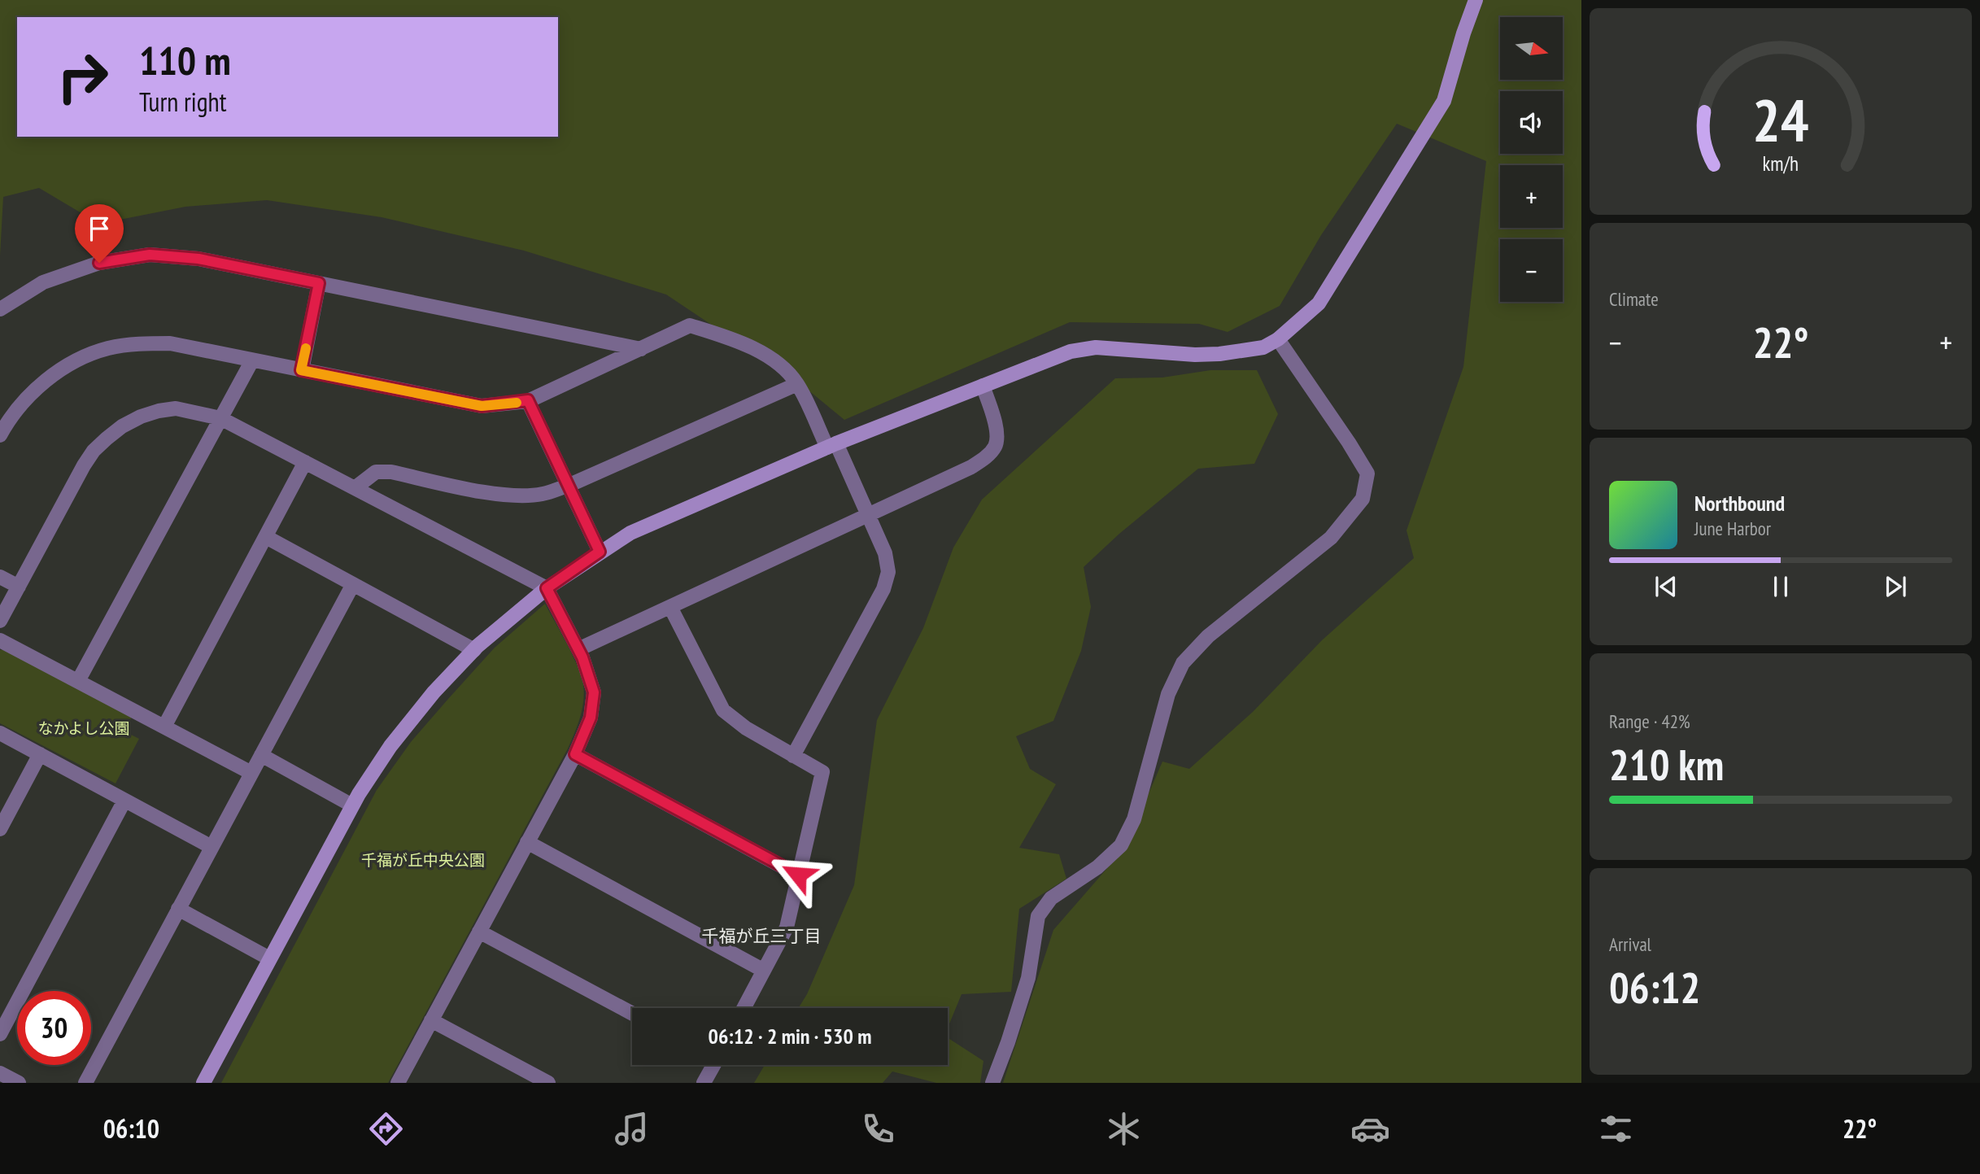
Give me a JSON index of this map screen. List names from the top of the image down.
{
  "districts": ["千福が丘三丁目"],
  "parks": ["なかよし公園", "千福が丘中央公園"],
  "north": "right",
  "page": {
    "map_buttons": ["+", "−"],
    "turn": ["110 m", "Turn right"],
    "tile": [
      "Climate",
      ["Range · 42%", "210 km"],
      ["Arrival", "06:12"]
    ],
    "heat": ["−", "22°", "+"],
    "song": ["Northbound", "June Harbor"],
    "limit": "30",
    "trip": "06:12 · 2 min · 530 m",
    "tabs": ["06:10", "22°"],
    "gauge": ["24", "km/h"]
  }
}
